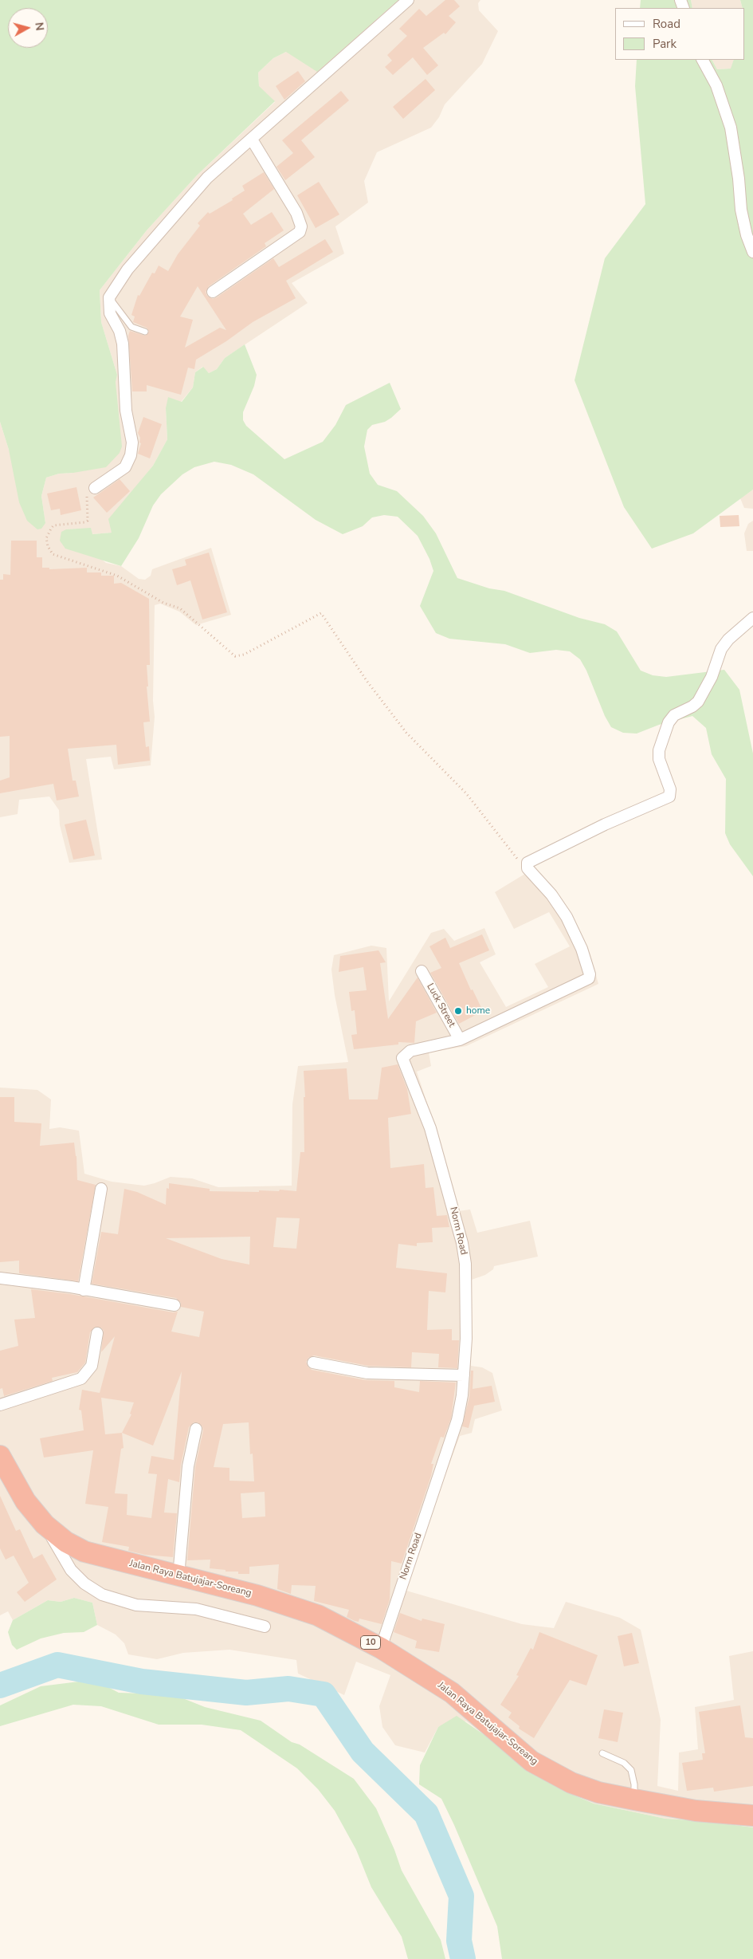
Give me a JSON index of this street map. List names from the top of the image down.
{
  "streets": {
    "highway": ["Jalan Raya Batujajar-Soreang", "10"],
    "street": ["Luck Street", "Norm Road"]
  },
  "crossings": [
    ["Luck Street", "Norm Road"],
    ["Norm Road", "Jalan Raya Batujajar-Soreang"]
  ],
  "places": ["home"],
  "legend": ["Road", "Park"],
  "north": "right"
}
